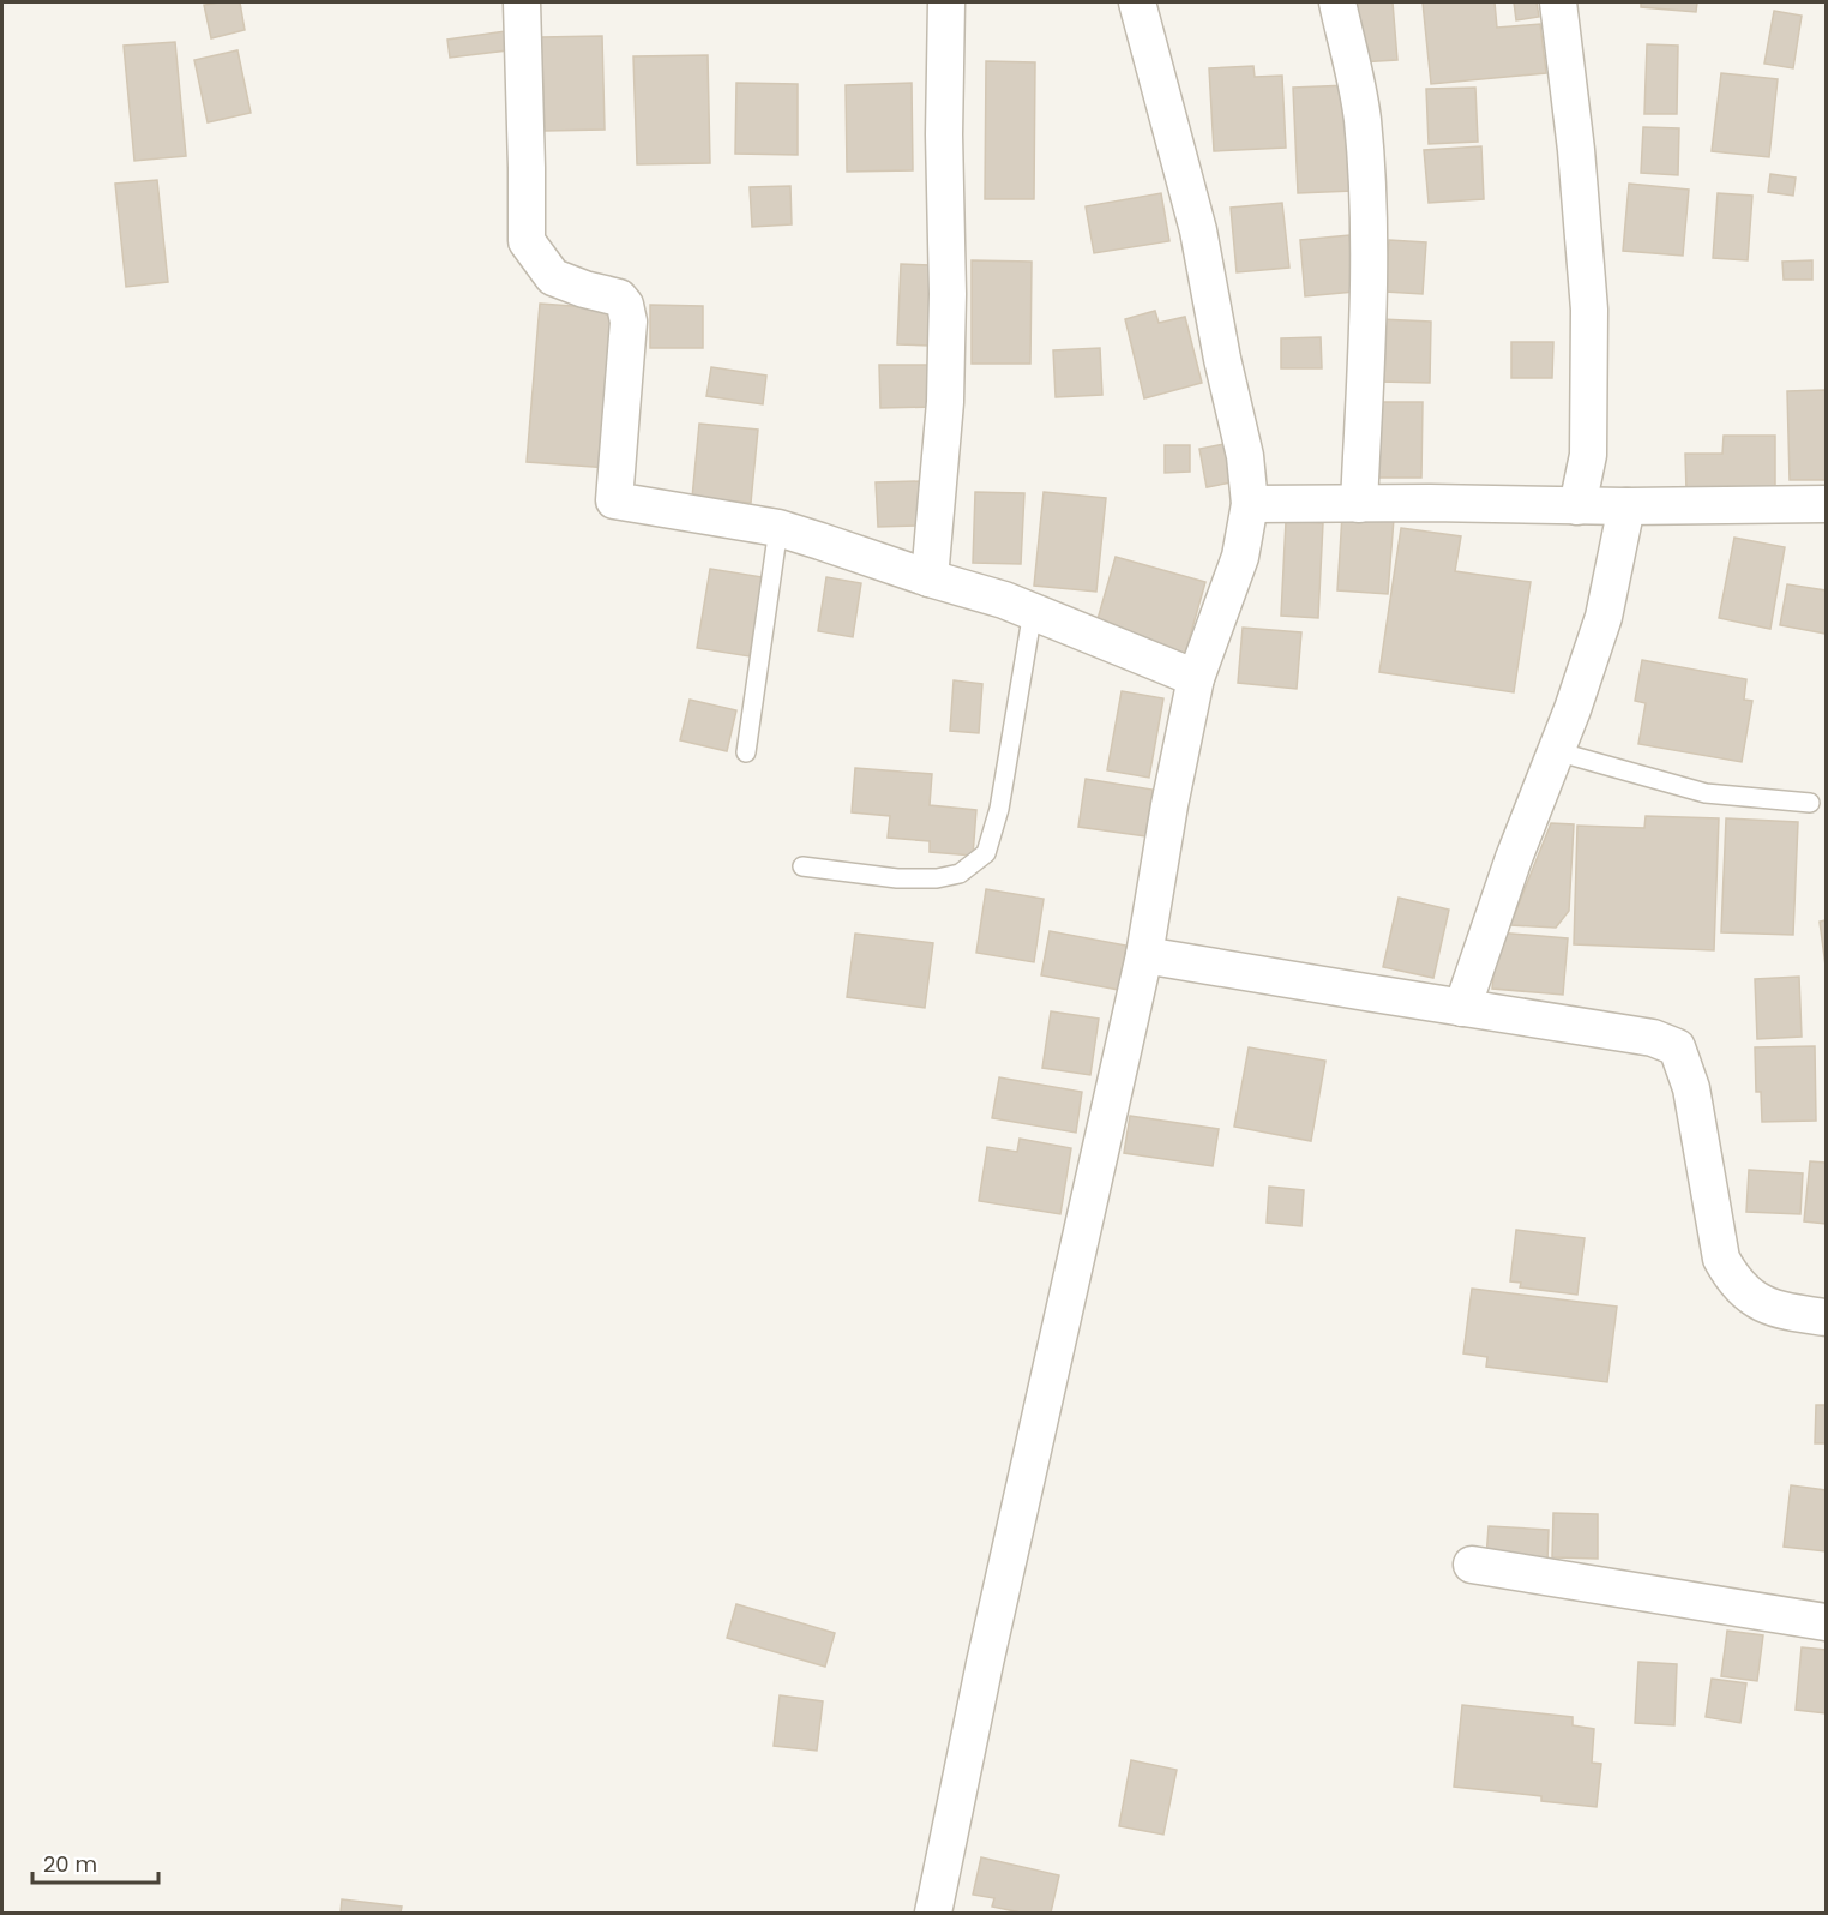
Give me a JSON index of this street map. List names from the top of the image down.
{
  "scale_bar": "20 m"
}
